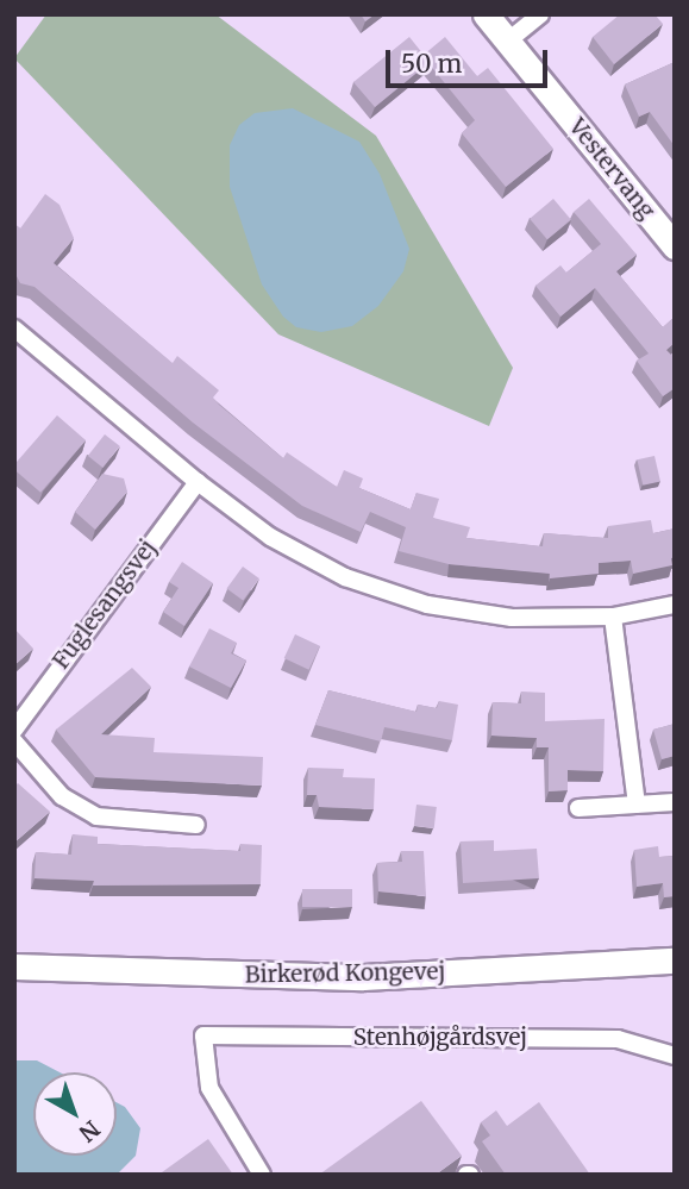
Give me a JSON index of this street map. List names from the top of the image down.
{
  "streets": {
    "main road": ["Vestervang", "Birkerød Kongevej"],
    "street": ["Fuglesangsvej", "Stenhøjgårdsvej"]
  },
  "scale_bar": "50 m",
  "north": "bottom right"
}
